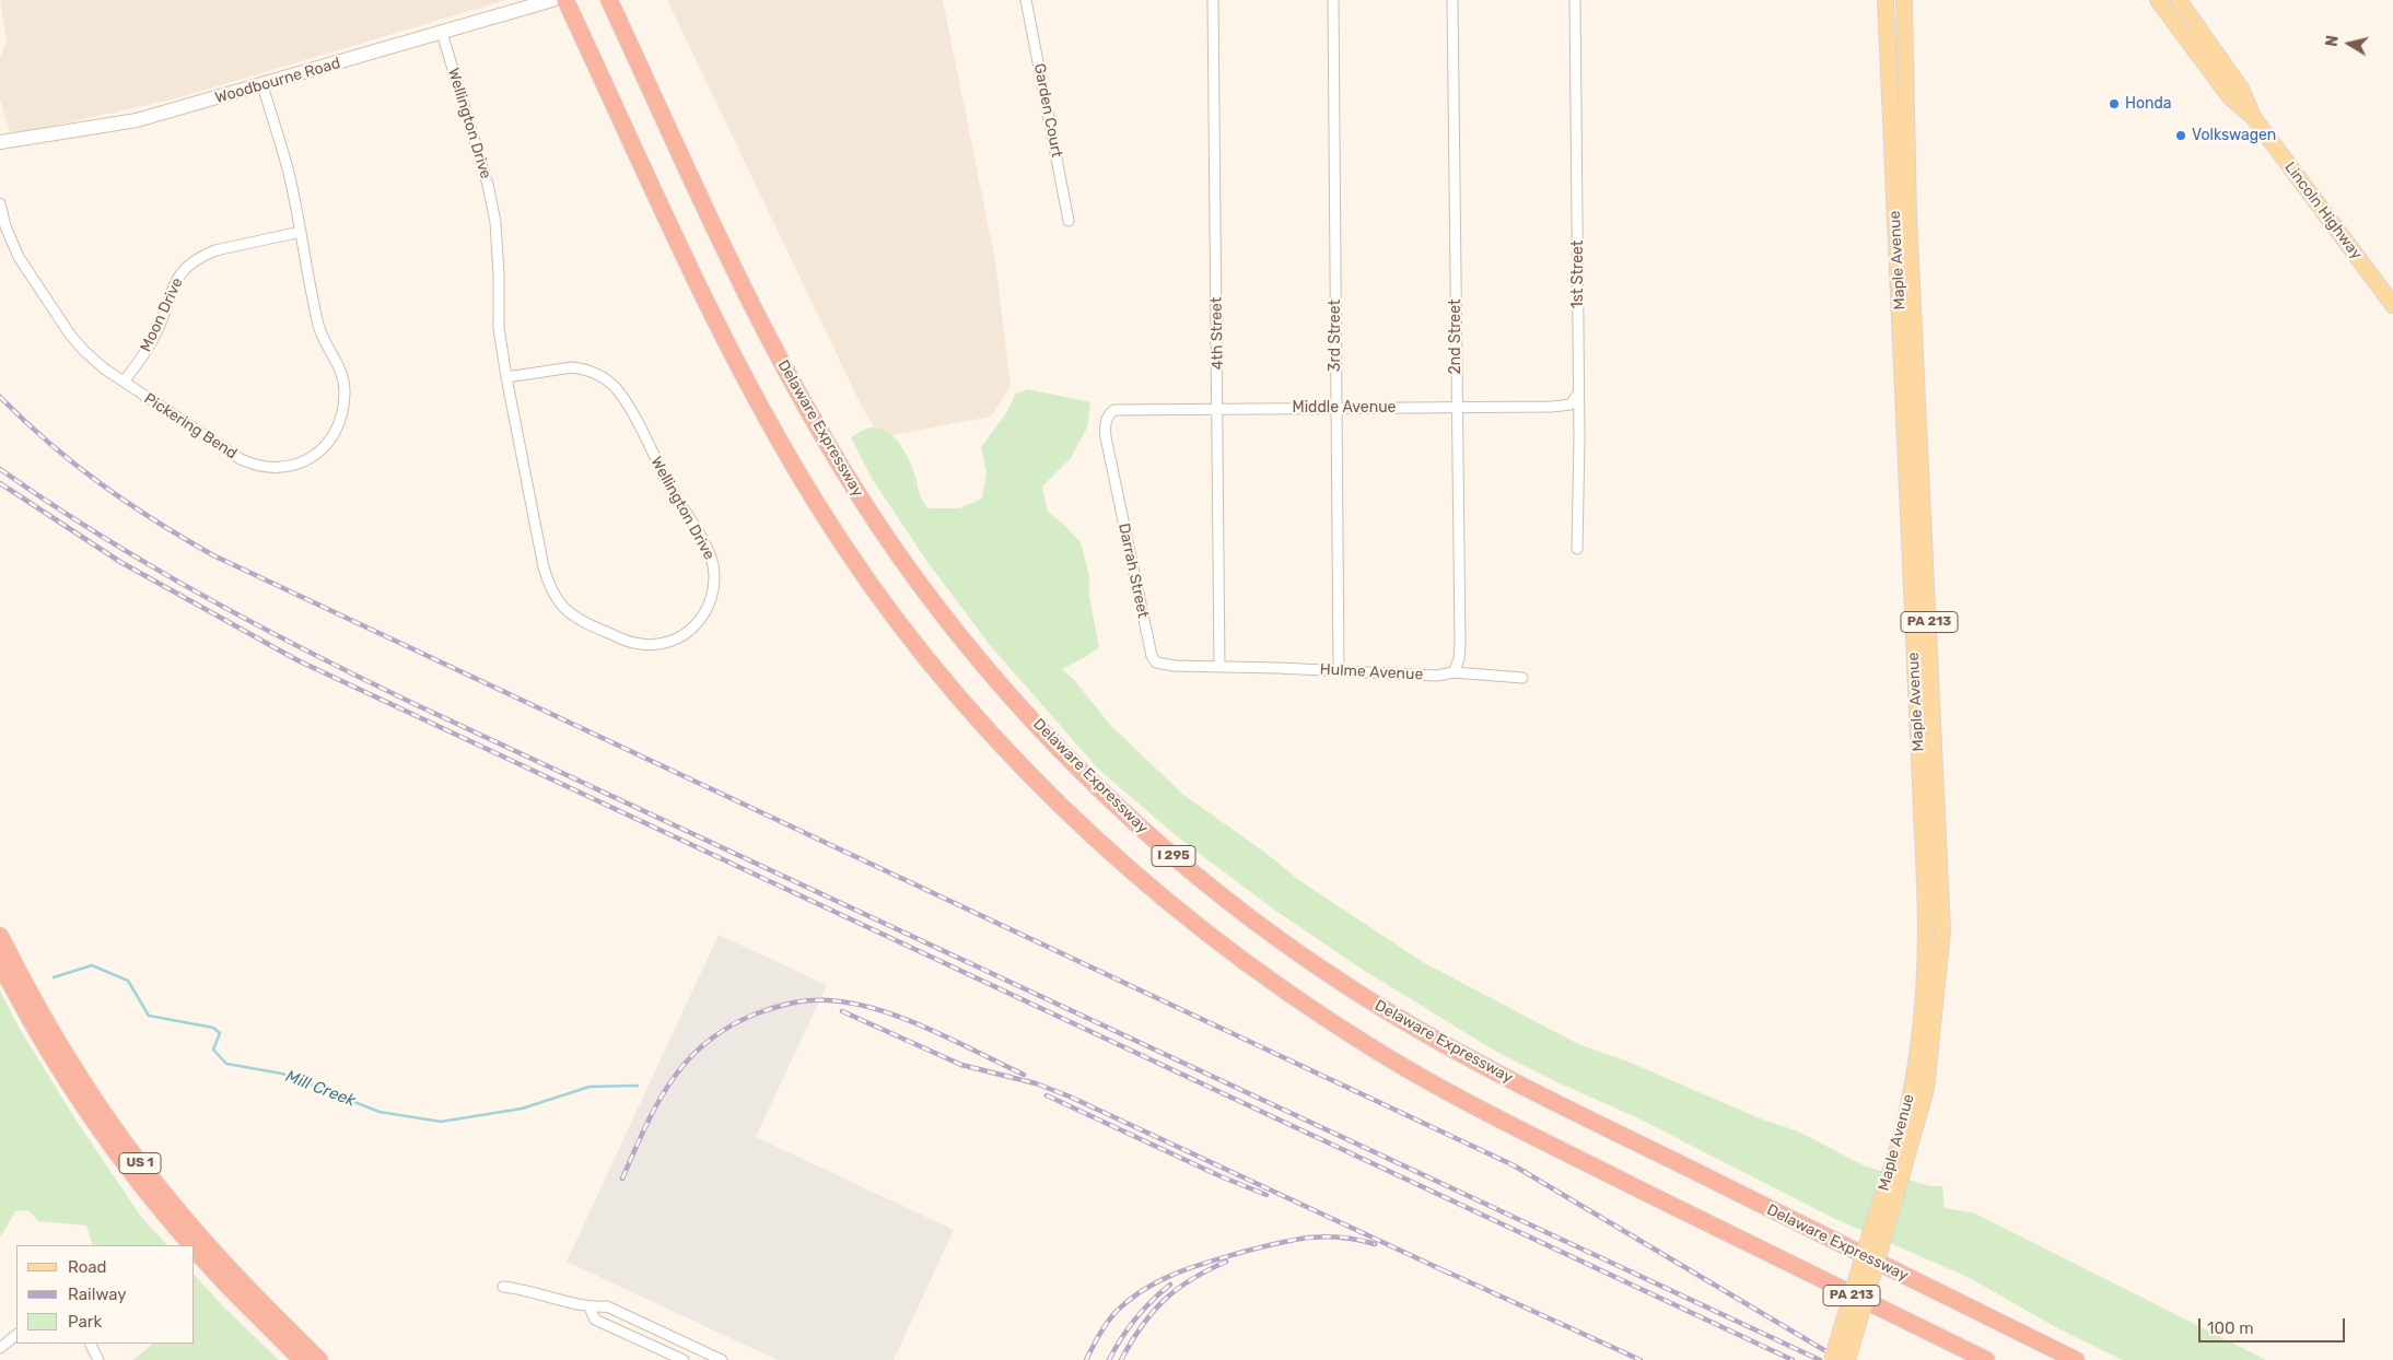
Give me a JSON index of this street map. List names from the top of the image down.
{
  "streets": {
    "highway": ["Delaware Expressway", "I 295", "US 1"],
    "main road": [
      "Woodbourne Road",
      "Lincoln Highway",
      "Maple Avenue",
      "PA 213"
    ],
    "street": [
      "Garden Court",
      "Wellington Drive",
      "1st Street",
      "Moon Drive",
      "4th Street",
      "3rd Street",
      "2nd Street",
      "Middle Avenue",
      "Pickering Bend",
      "Darrah Street",
      "Hulme Avenue"
    ]
  },
  "crossings": [
    ["Woodbourne Road", "Wellington Drive"],
    ["Woodbourne Road", "Pickering Bend"],
    ["1st Street", "Middle Avenue"],
    ["Moon Drive", "Pickering Bend"],
    ["4th Street", "Middle Avenue"],
    ["4th Street", "Darrah Street"],
    ["4th Street", "Hulme Avenue"],
    ["3rd Street", "Middle Avenue"],
    ["3rd Street", "Hulme Avenue"],
    ["2nd Street", "Middle Avenue"],
    ["2nd Street", "Hulme Avenue"],
    ["Middle Avenue", "Darrah Street"],
    ["Darrah Street", "Hulme Avenue"]
  ],
  "water": ["Mill Creek"],
  "places": ["Honda", "Volkswagen"],
  "legend": ["Road", "Railway", "Park"],
  "scale_bar": "100 m",
  "north": "left"
}
